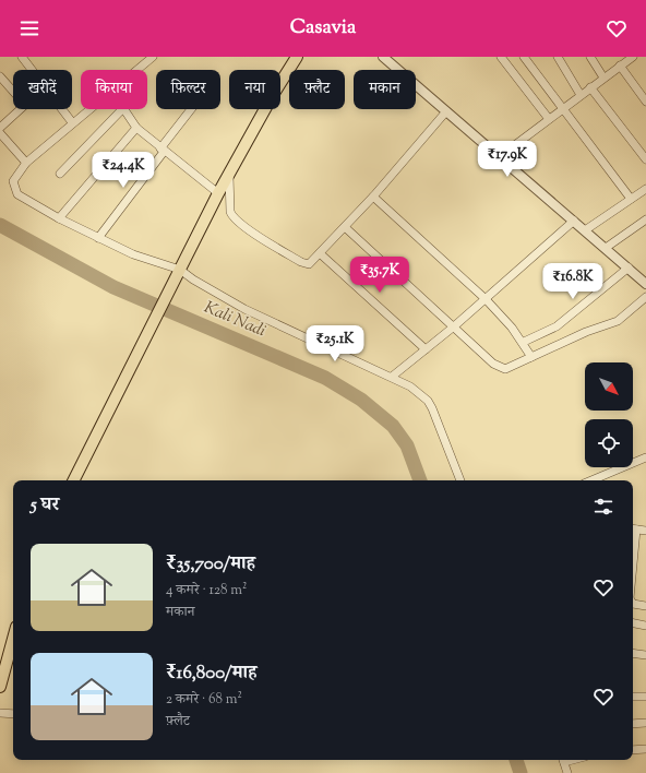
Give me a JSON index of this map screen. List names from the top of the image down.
{
  "water": ["Kali Nadi"],
  "north": "bottom right",
  "page": {
    "header": "Casavia",
    "chip": [
      "खरीदें",
      "किराया",
      "फ़िल्टर",
      "नया",
      "फ़्लैट",
      "मकान"
    ],
    "price": [
      "₹17.9K",
      "₹24.4K",
      "₹35.7K",
      "₹16.8K",
      "₹25.1K"
    ],
    "heading": "5 घर",
    "list": [
      {
        "name": "₹35,700/माह",
        "note": "4 कमरे · 128 m² · मकान"
      },
      {
        "name": "₹16,800/माह",
        "note": "2 कमरे · 68 m² · फ़्लैट"
      }
    ]
  }
}
